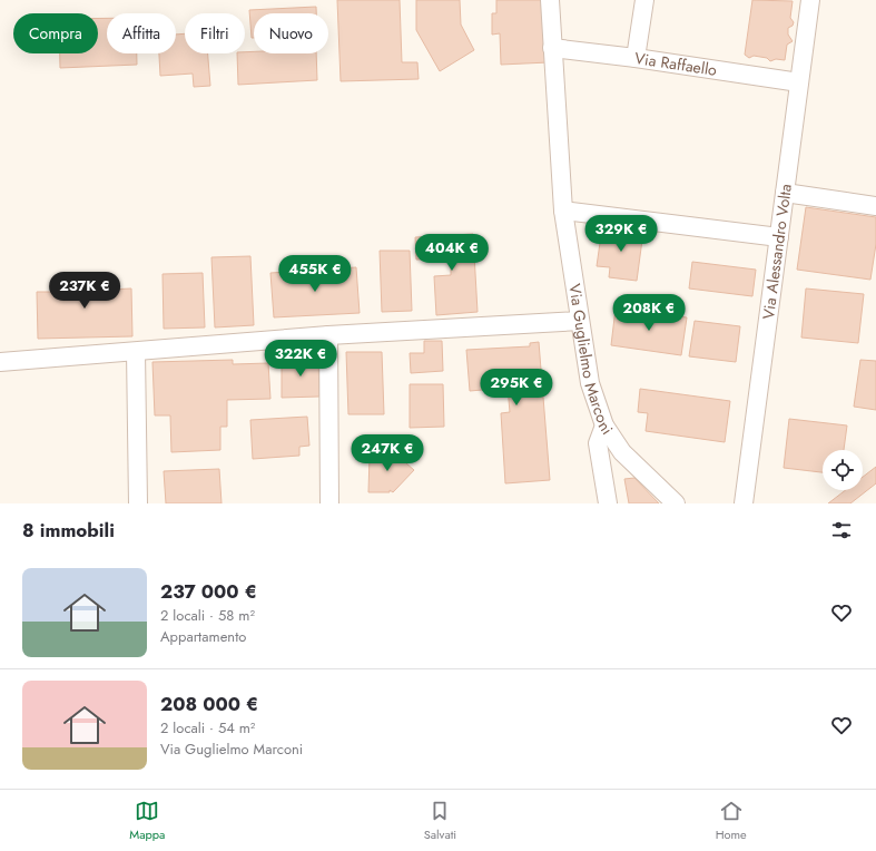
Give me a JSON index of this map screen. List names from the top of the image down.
{
  "streets": {
    "street": ["Via Raffaello", "Via Alessandro Volta", "Via Guglielmo Marconi"]
  },
  "crossings": [
    ["Via Raffaello", "Via Alessandro Volta"],
    ["Via Raffaello", "Via Guglielmo Marconi"]
  ],
  "page": {
    "chip": [
      "Compra",
      "Affitta",
      "Filtri",
      "Nuovo"
    ],
    "price": [
      "329K €",
      "404K €",
      "455K €",
      "237K €",
      "208K €",
      "322K €",
      "295K €",
      "247K €"
    ],
    "heading": "8 immobili",
    "list": [
      {
        "name": "237 000 €",
        "note": "2 locali · 58 m² · Appartamento"
      },
      {
        "name": "208 000 €",
        "note": "2 locali · 54 m² · Via Guglielmo Marconi"
      }
    ],
    "tabs": ["Mappa", "Salvati", "Home"]
  }
}
